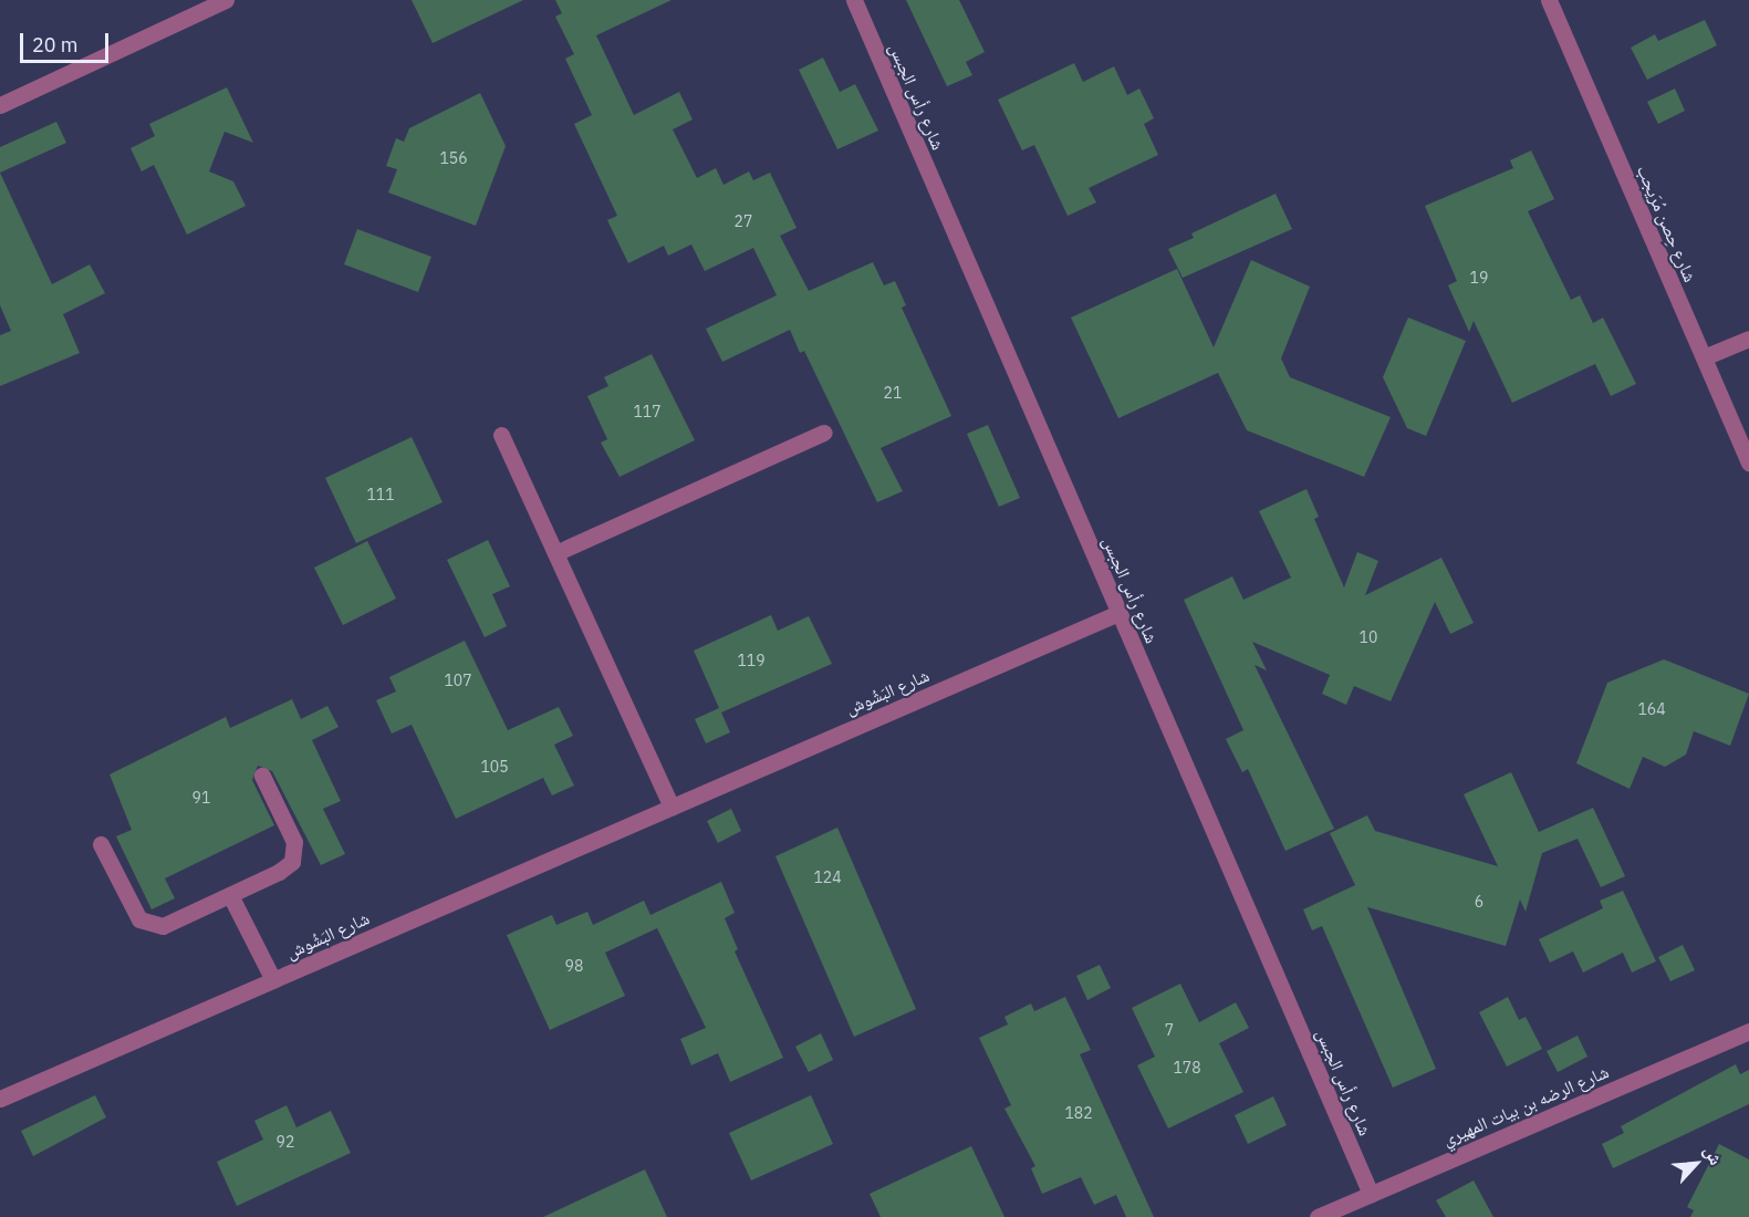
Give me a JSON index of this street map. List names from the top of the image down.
{
  "streets": {
    "street": [
      "شارع رأس الجبس",
      "شارع حِصن مُرَيجب",
      "شارع البَشُوش",
      "شارع الرضه بن بيات المهيري"
    ]
  },
  "crossings": [
    ["شارع رأس الجبس", "شارع البَشُوش"],
    ["شارع رأس الجبس", "شارع الرضه بن بيات المهيري"]
  ],
  "house_numbers": [
    "156",
    "27",
    "19",
    "21",
    "117",
    "111",
    "10",
    "119",
    "107",
    "164",
    "105",
    "91",
    "124",
    "6",
    "98",
    "7",
    "178",
    "182",
    "92"
  ],
  "scale_bar": "20 m",
  "north": "top right"
}
